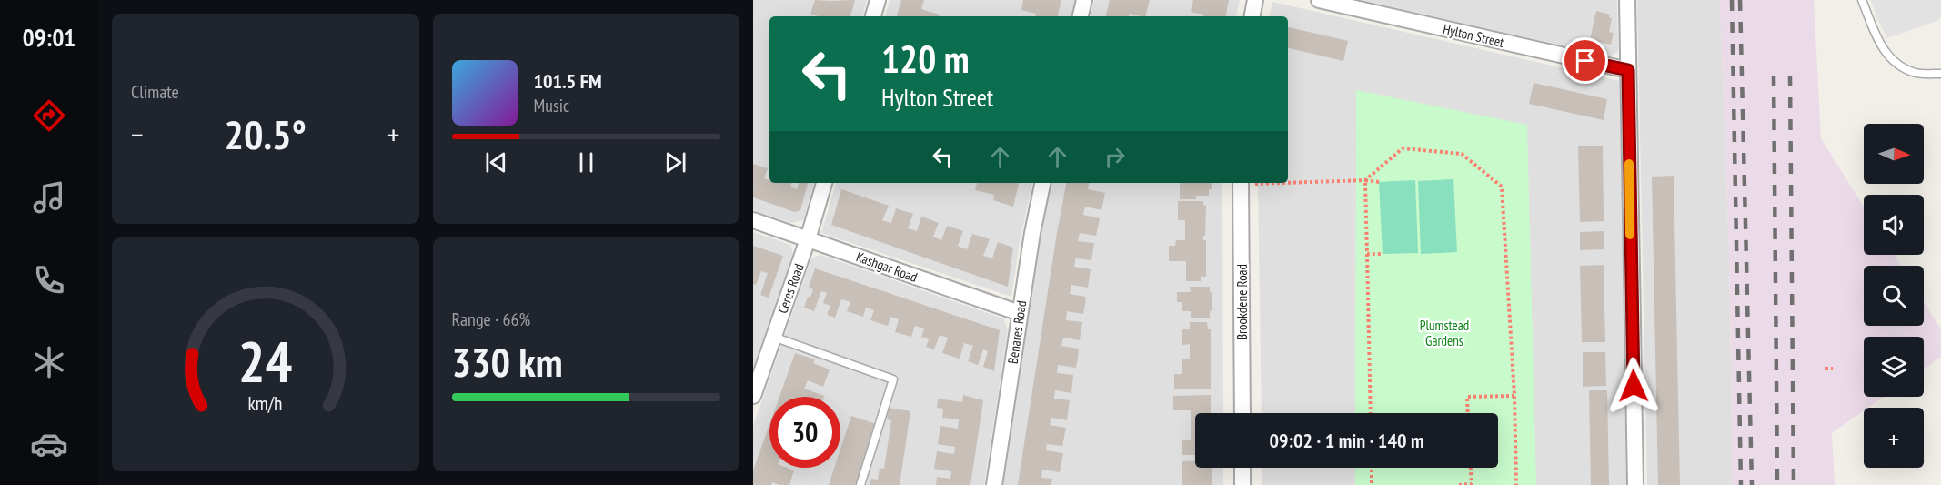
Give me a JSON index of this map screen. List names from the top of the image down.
{
  "streets": {
    "street": [
      "Hylton Street",
      "Kashgar Road",
      "Ceres Road",
      "Brookdene Road",
      "Benares Road"
    ]
  },
  "crossings": [
    ["Kashgar Road", "Ceres Road"],
    ["Kashgar Road", "Benares Road"]
  ],
  "parks": ["Plumstead Gardens"],
  "north": "right",
  "page": {
    "tabs": "09:01",
    "tile": [
      "Climate",
      ["Range · 66%", "330 km"]
    ],
    "turn": ["120 m", "Hylton Street"],
    "song": ["101.5 FM", "Music"],
    "heat": ["−", "20.5°", "+"],
    "map_buttons": "+",
    "limit": "30",
    "trip": "09:02 · 1 min · 140 m",
    "gauge": ["24", "km/h"]
  }
}
